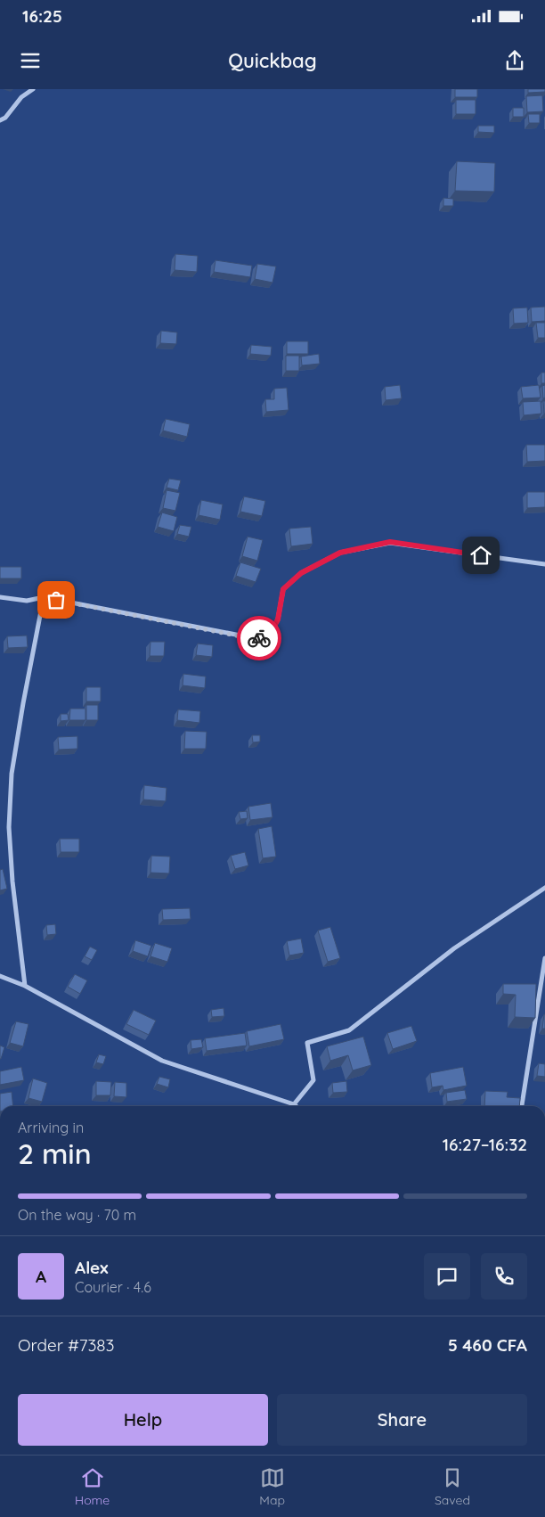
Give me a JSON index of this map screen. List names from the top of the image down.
{
  "page": {
    "status": "16:25",
    "header": "Quickbag",
    "heading": ["2 min", "Arriving in", "16:27–16:32"],
    "panel": [
      "Alex",
      "Courier · 4.6",
      "Order #7383",
      "5 460 CFA"
    ],
    "bar": "On the way · 70 m",
    "round": "A",
    "buttons": ["Help", "Share"],
    "tabs": ["Home", "Map", "Saved"]
  }
}
